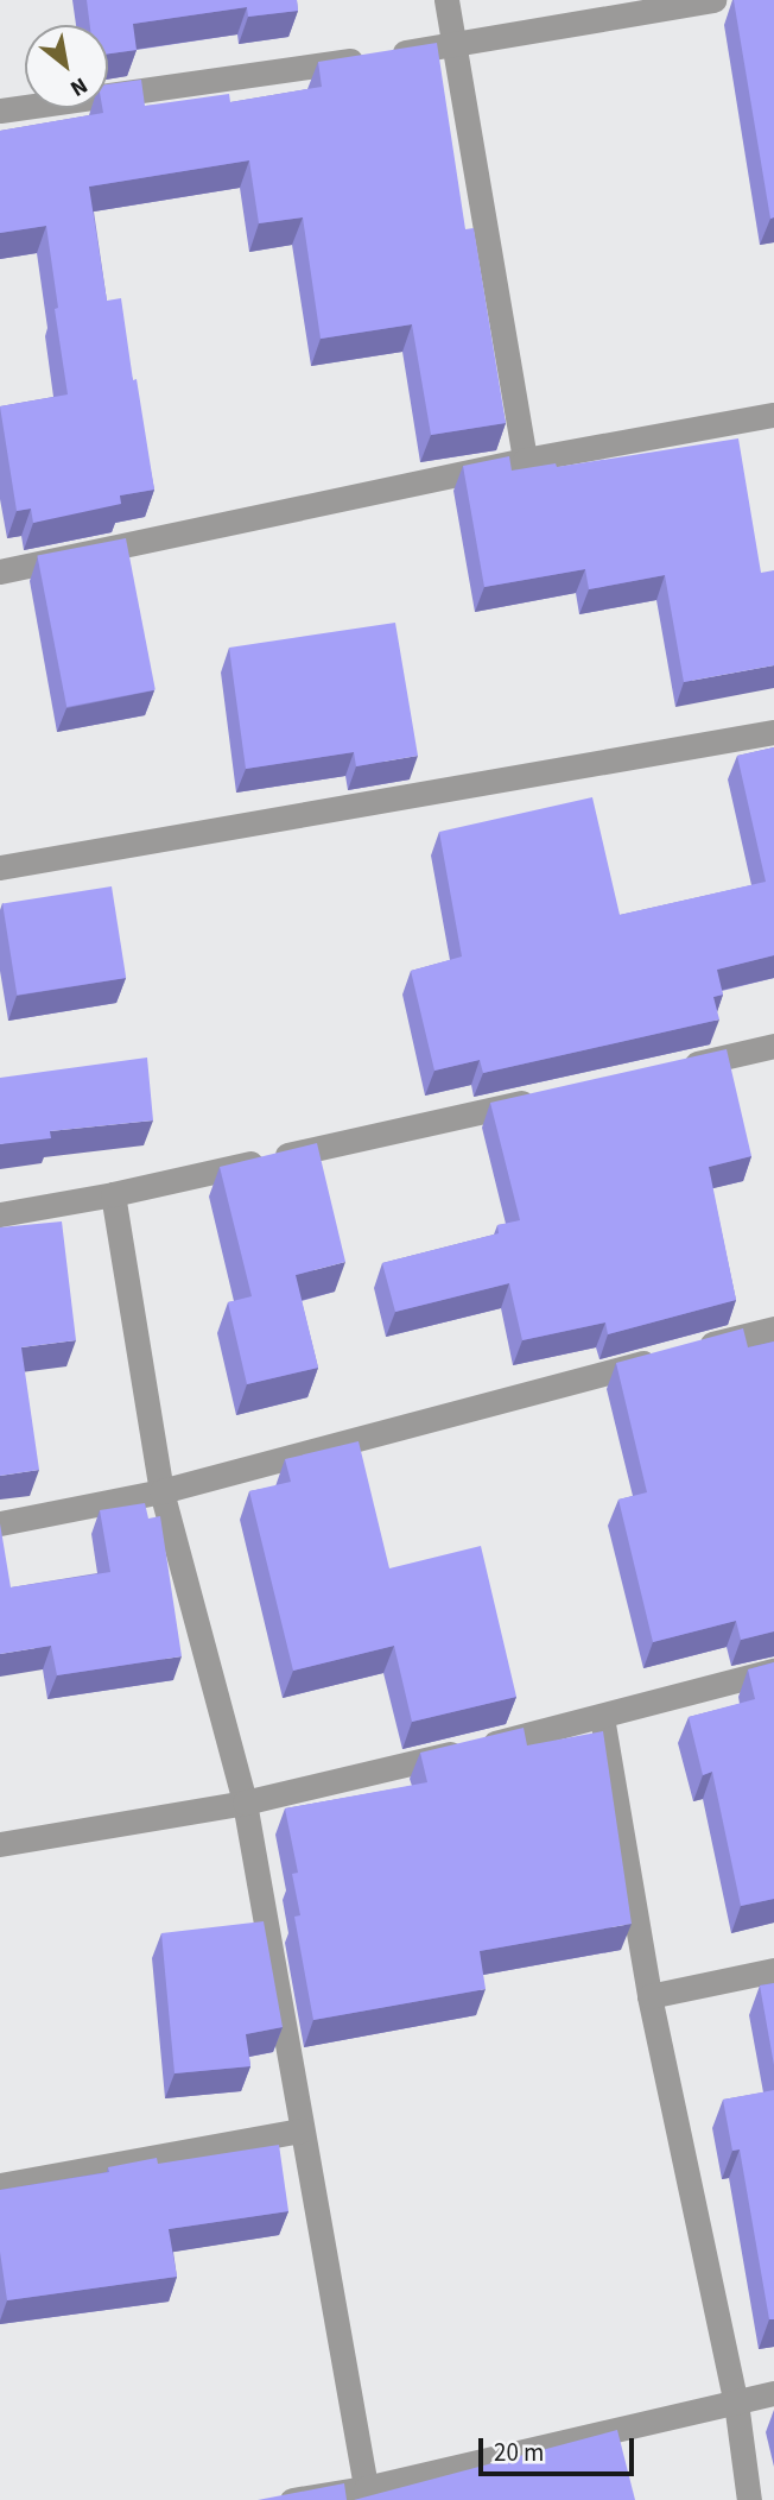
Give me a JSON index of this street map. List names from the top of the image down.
{
  "scale_bar": "20 m",
  "north": "bottom right"
}
